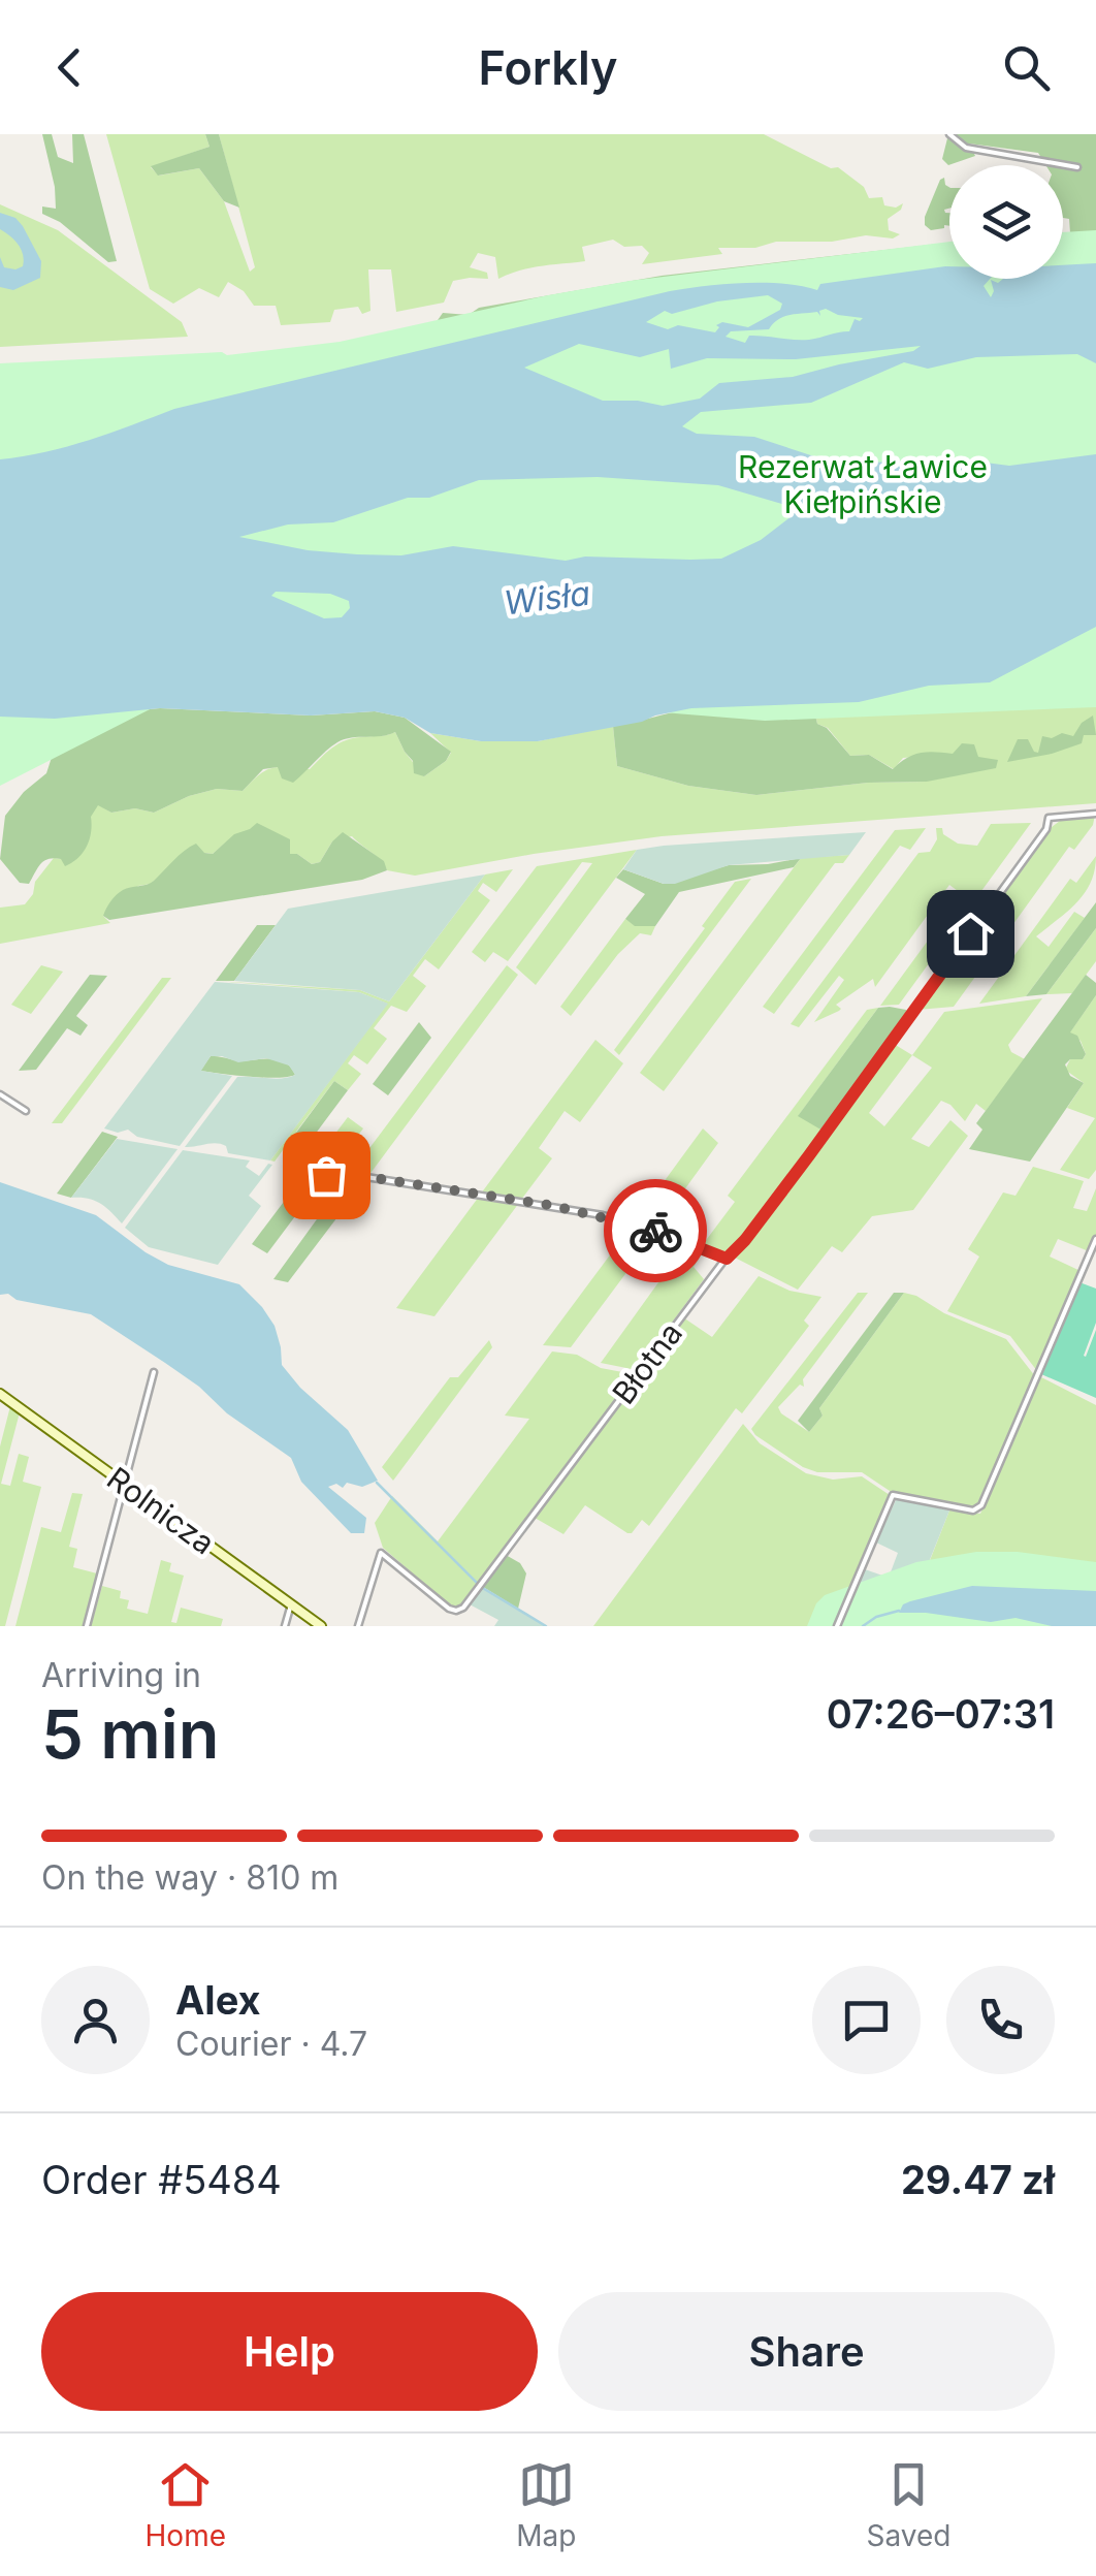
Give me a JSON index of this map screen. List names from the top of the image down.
{
  "streets": {
    "street": ["Błotna", "Rolnicza"]
  },
  "water": ["Wisła"],
  "parks": ["Rezerwat Ławice Kiełpińskie"],
  "page": {
    "header": "Forkly",
    "heading": ["5 min", "Arriving in", "07:26–07:31"],
    "panel": [
      "Alex",
      "Courier · 4.7",
      "Order #5484",
      "29.47 zł"
    ],
    "bar": "On the way · 810 m",
    "buttons": ["Help", "Share"],
    "tabs": ["Home", "Map", "Saved"]
  }
}
